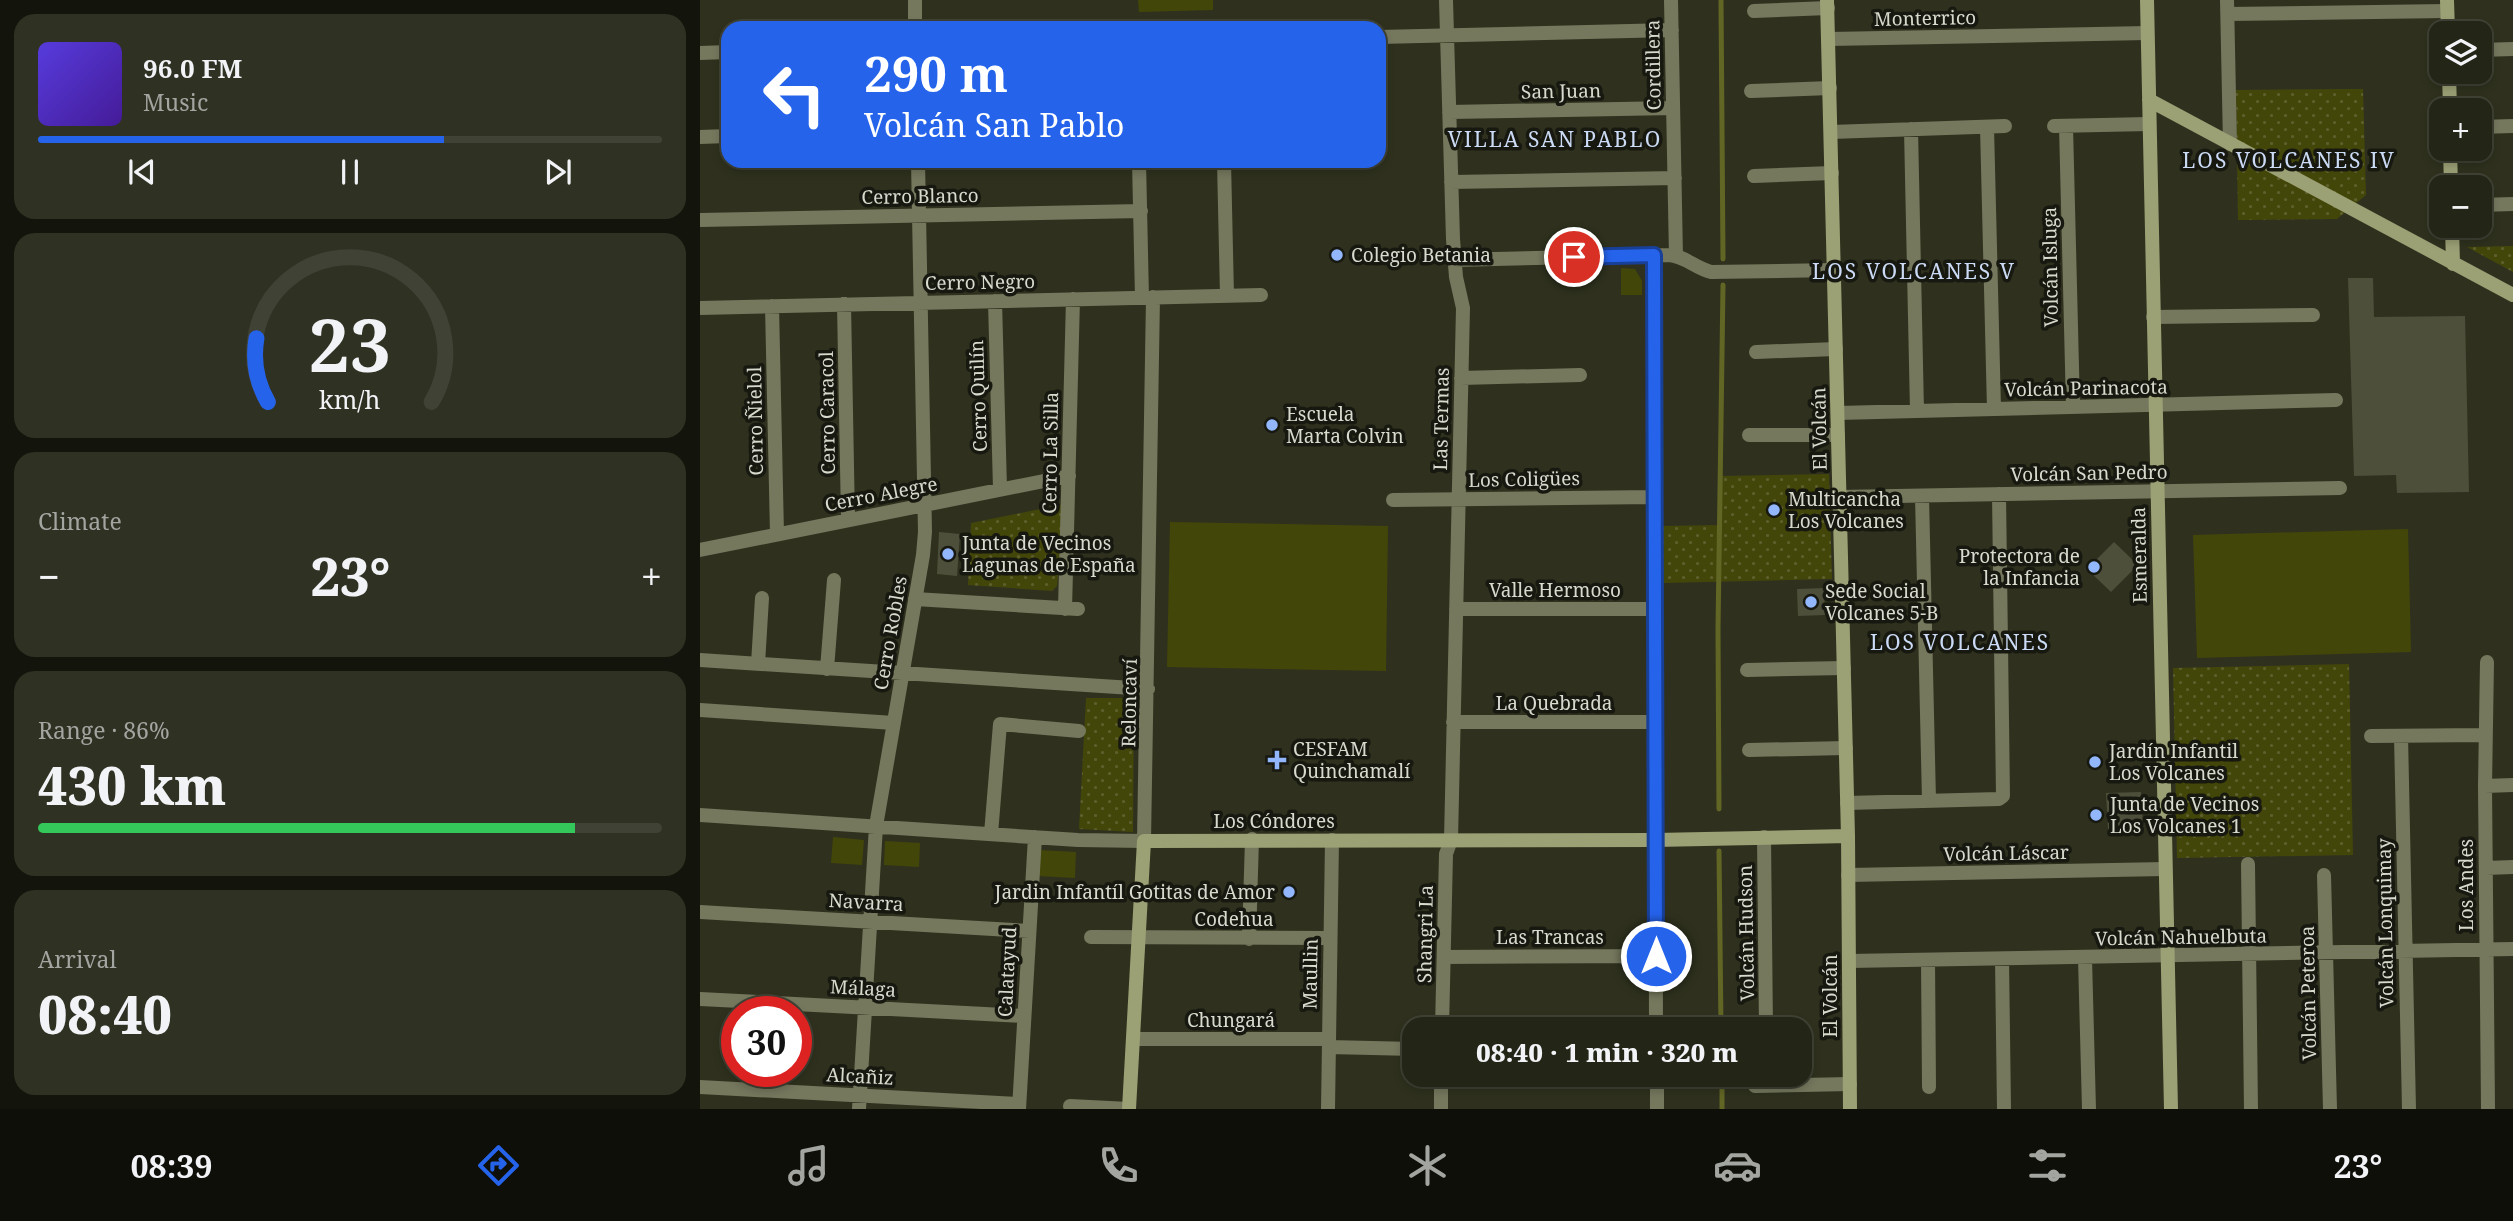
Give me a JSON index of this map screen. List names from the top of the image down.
{
  "streets": {
    "street": [
      "Monterrico",
      "Cordillera",
      "San Juan",
      "Cerro Blanco",
      "Volcán Isluga",
      "Cerro Negro",
      "Volcán Parinacota",
      "Cerro Quilín",
      "Cerro Caracol",
      "Las Termas",
      "Cerro Ñielol",
      "El Volcán",
      "Cerro La Silla",
      "Volcán San Pedro",
      "Los Coligües",
      "Cerro Alegre",
      "Esmeralda",
      "Valle Hermoso",
      "Cerro Robles",
      "Reloncaví",
      "La Quebrada",
      "Los Cóndores",
      "Volcán Láscar",
      "Los Andes",
      "Navarra",
      "Codehua",
      "Volcán Lonquimay",
      "Volcán Hudson",
      "Shangri La",
      "Las Trancas",
      "Volcán Nahuelbuta",
      "Calatayud",
      "Maullin",
      "Málaga",
      "Volcán Peteroa",
      "Chungará",
      "Alcañiz"
    ]
  },
  "crossings": [
    ["Monterrico", "El Volcán"],
    ["Monterrico", "Esmeralda"],
    ["Cordillera", "San Juan"],
    ["San Juan", "Las Termas"],
    ["Cerro Blanco", "Cerro Robles"],
    ["Cerro Blanco", "Reloncaví"],
    ["Volcán Isluga", "Volcán Parinacota"],
    ["Volcán Isluga", "Esmeralda"],
    ["Cerro Negro", "Cerro Quilín"],
    ["Cerro Negro", "Cerro Caracol"],
    ["Cerro Negro", "Cerro Ñielol"],
    ["Cerro Negro", "Cerro La Silla"],
    ["Cerro Negro", "Cerro Robles"],
    ["Cerro Negro", "Reloncaví"],
    ["Volcán Parinacota", "El Volcán"],
    ["Volcán Parinacota", "Esmeralda"],
    ["Cerro Quilín", "Cerro Alegre"],
    ["Cerro Caracol", "Cerro Alegre"],
    ["Las Termas", "Los Coligües"],
    ["Las Termas", "Valle Hermoso"],
    ["Las Termas", "La Quebrada"],
    ["Las Termas", "Los Cóndores"],
    ["Las Termas", "Shangri La"],
    ["Cerro Ñielol", "Cerro Alegre"],
    ["El Volcán", "Volcán San Pedro"],
    ["El Volcán", "Los Cóndores"],
    ["El Volcán", "Volcán Láscar"],
    ["El Volcán", "Volcán Nahuelbuta"],
    ["Cerro La Silla", "Cerro Alegre"],
    ["Cerro La Silla", "Cerro Robles"],
    ["Volcán San Pedro", "Esmeralda"],
    ["Cerro Alegre", "Cerro Robles"],
    ["Esmeralda", "Volcán Láscar"],
    ["Esmeralda", "Volcán Nahuelbuta"],
    ["Cerro Robles", "Los Cóndores"],
    ["Cerro Robles", "Navarra"],
    ["Cerro Robles", "Málaga"],
    ["Cerro Robles", "Alcañiz"],
    ["Reloncaví", "Los Cóndores"],
    ["Reloncaví", "Codehua"],
    ["Reloncaví", "Chungará"],
    ["Los Cóndores", "Volcán Hudson"],
    ["Los Cóndores", "Shangri La"],
    ["Los Cóndores", "Calatayud"],
    ["Los Cóndores", "Maullin"],
    ["Los Andes", "Volcán Nahuelbuta"],
    ["Navarra", "Calatayud"],
    ["Codehua", "Maullin"],
    ["Volcán Lonquimay", "Volcán Nahuelbuta"],
    ["Shangri La", "Las Trancas"],
    ["Volcán Nahuelbuta", "Volcán Peteroa"],
    ["Calatayud", "Málaga"],
    ["Calatayud", "Alcañiz"],
    ["Maullin", "Chungará"]
  ],
  "districts": [
    "VILLA SAN PABLO",
    "LOS VOLCANES IV",
    "LOS VOLCANES V",
    "LOS VOLCANES"
  ],
  "places": {
    "other": [
      "Colegio Betania",
      "Escuela Marta Colvin",
      "Multicancha Los Volcanes",
      "Junta de Vecinos Lagunas de España",
      "Protectora de la Infancia",
      "Sede Social Volcanes 5-B",
      "Jardín Infantil Los Volcanes",
      "Junta de Vecinos Los Volcanes 1",
      "Jardin Infantíl Gotitas de Amor"
    ],
    "health": ["CESFAM Quinchamalí"]
  },
  "page": {
    "map_buttons": ["+", "−"],
    "turn": ["290 m", "Volcán San Pablo"],
    "song": ["96.0 FM", "Music"],
    "tile": [
      "Climate",
      ["Range · 86%", "430 km"],
      ["Arrival", "08:40"]
    ],
    "heat": ["−", "23°", "+"],
    "limit": "30",
    "trip": "08:40 · 1 min · 320 m",
    "tabs": ["08:39", "23°"],
    "gauge": ["23", "km/h"]
  }
}
